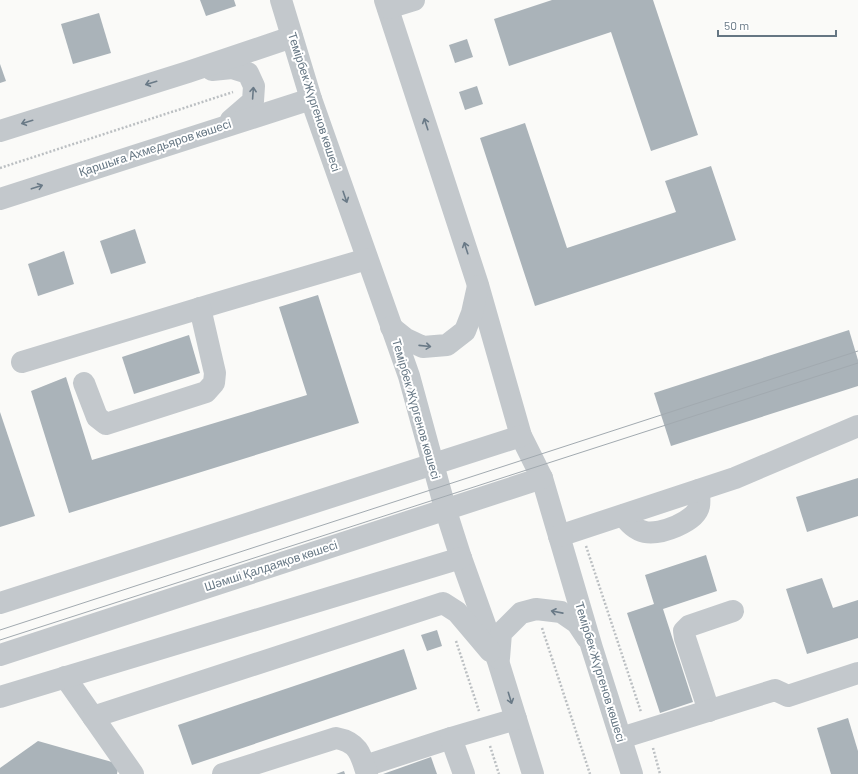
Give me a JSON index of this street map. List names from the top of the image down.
{
  "streets": {
    "street": ["Темірбек Жүргенов көшесі", "Қаршыға Ахмедьяров көшесі", "Шәмші Қалдаяқов көшесі"]
  },
  "crossings": [
    ["Темірбек Жүргенов көшесі", "Қаршыға Ахмедьяров көшесі"],
    ["Темірбек Жүргенов көшесі", "Шәмші Қалдаяқов көшесі"]
  ],
  "scale_bar": "50 m"
}
